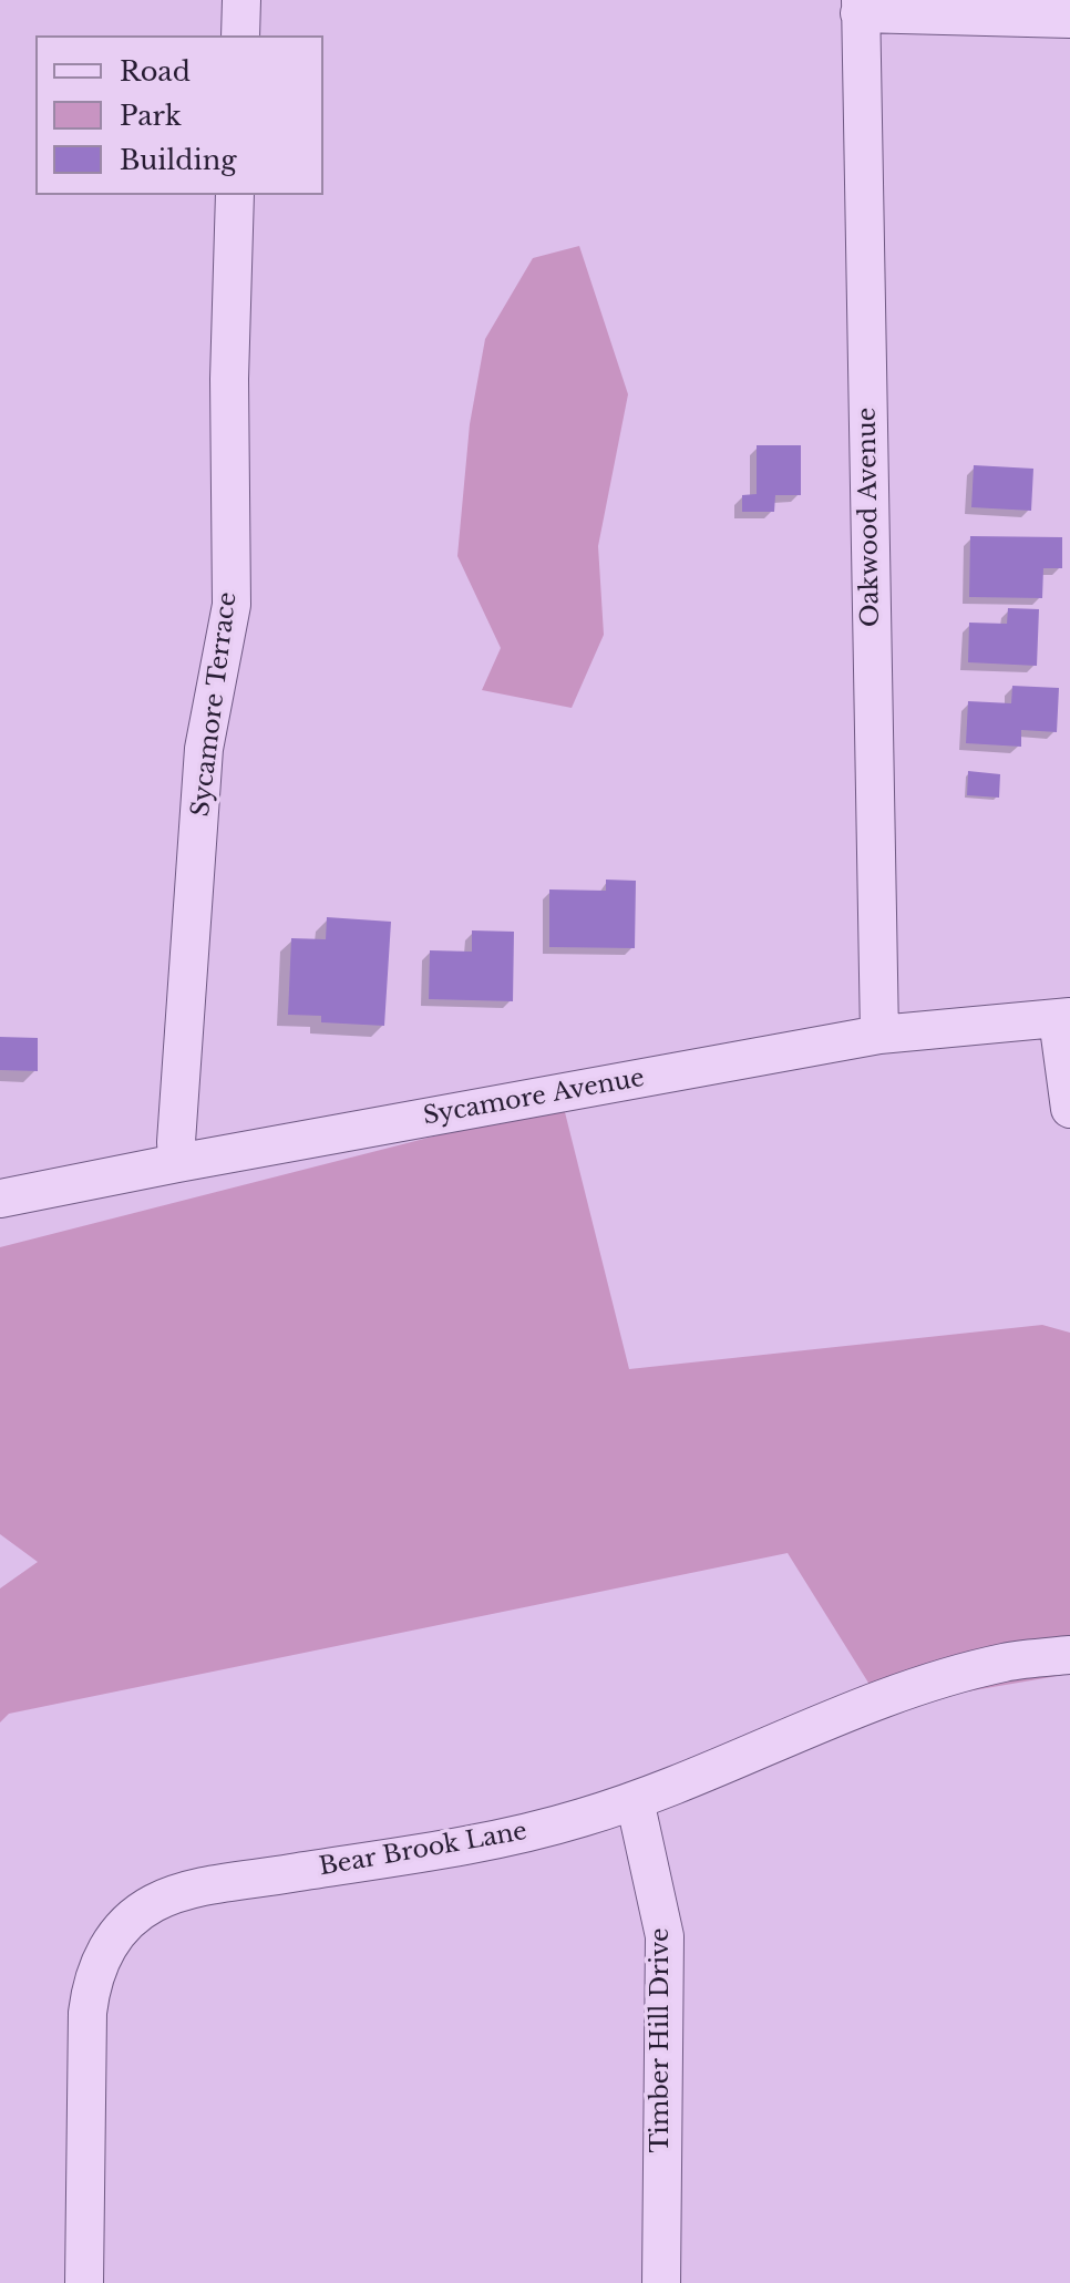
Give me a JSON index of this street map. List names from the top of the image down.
{
  "streets": {
    "street": [
      "Oakwood Avenue",
      "Sycamore Terrace",
      "Sycamore Avenue",
      "Bear Brook Lane",
      "Timber Hill Drive"
    ]
  },
  "crossings": [
    ["Oakwood Avenue", "Sycamore Avenue"],
    ["Sycamore Terrace", "Sycamore Avenue"],
    ["Bear Brook Lane", "Timber Hill Drive"]
  ],
  "legend": ["Road", "Park", "Building"]
}
